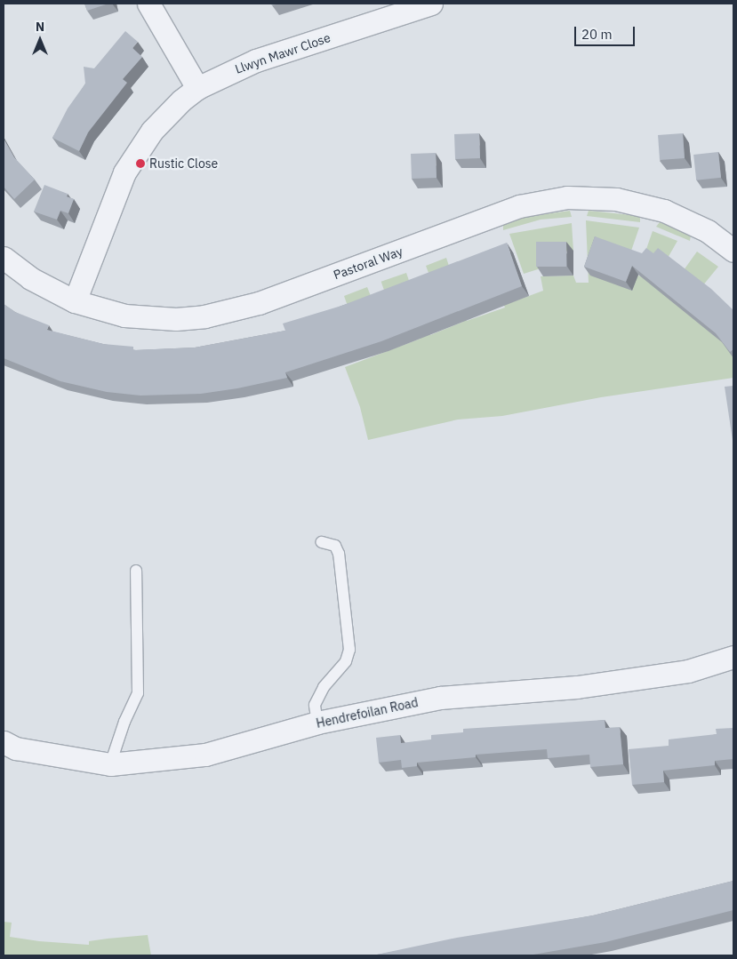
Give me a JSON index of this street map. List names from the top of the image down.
{
  "streets": {
    "street": ["Llwyn Mawr Close", "Pastoral Way", "Hendrefoilan Road"]
  },
  "crossings": [
    ["Llwyn Mawr Close", "Pastoral Way"]
  ],
  "places": ["Rustic Close"],
  "scale_bar": "20 m",
  "north": "top"
}
